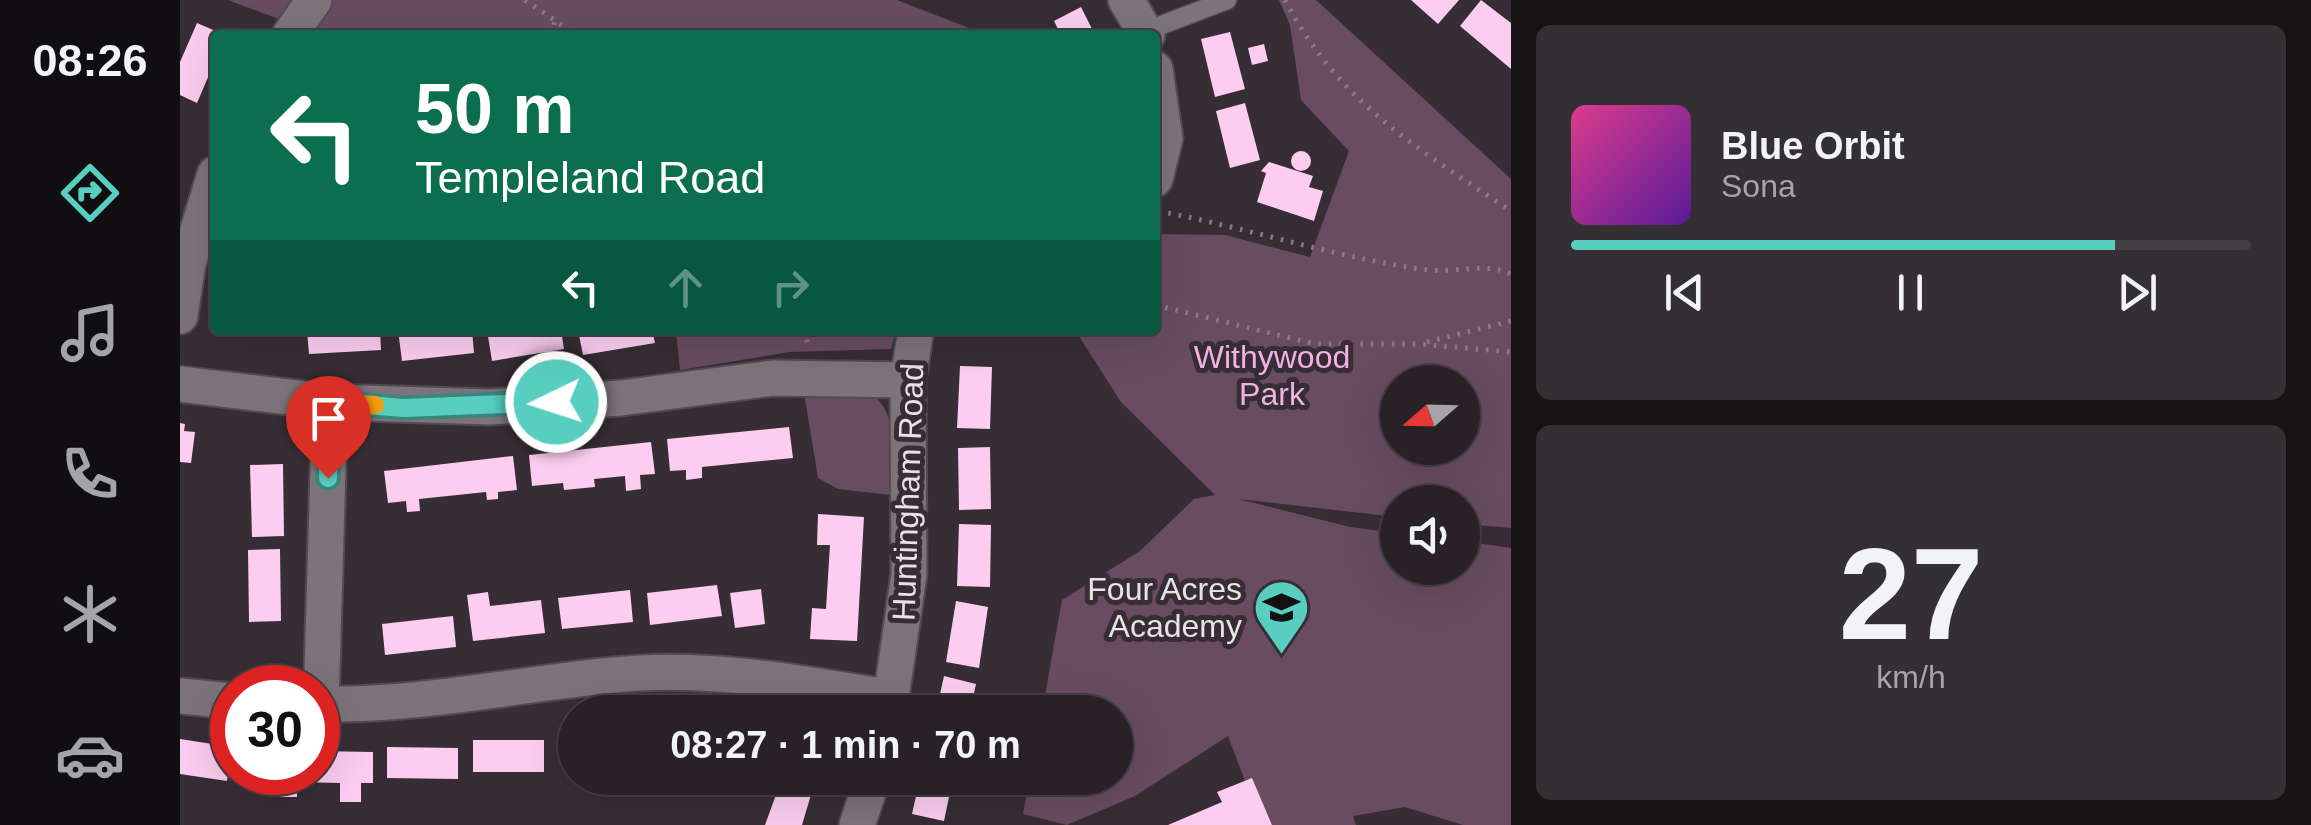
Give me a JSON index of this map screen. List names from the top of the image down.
{
  "streets": {
    "street": ["Huntingham Road"]
  },
  "parks": ["Withywood Park"],
  "places": {
    "school or university": ["Four Acres Academy"]
  },
  "north": "left",
  "page": {
    "tabs": "08:26",
    "turn": ["50 m", "Templeland Road"],
    "song": ["Blue Orbit", "Sona"],
    "tile": ["27", "km/h"],
    "limit": "30",
    "trip": "08:27 · 1 min · 70 m"
  }
}
